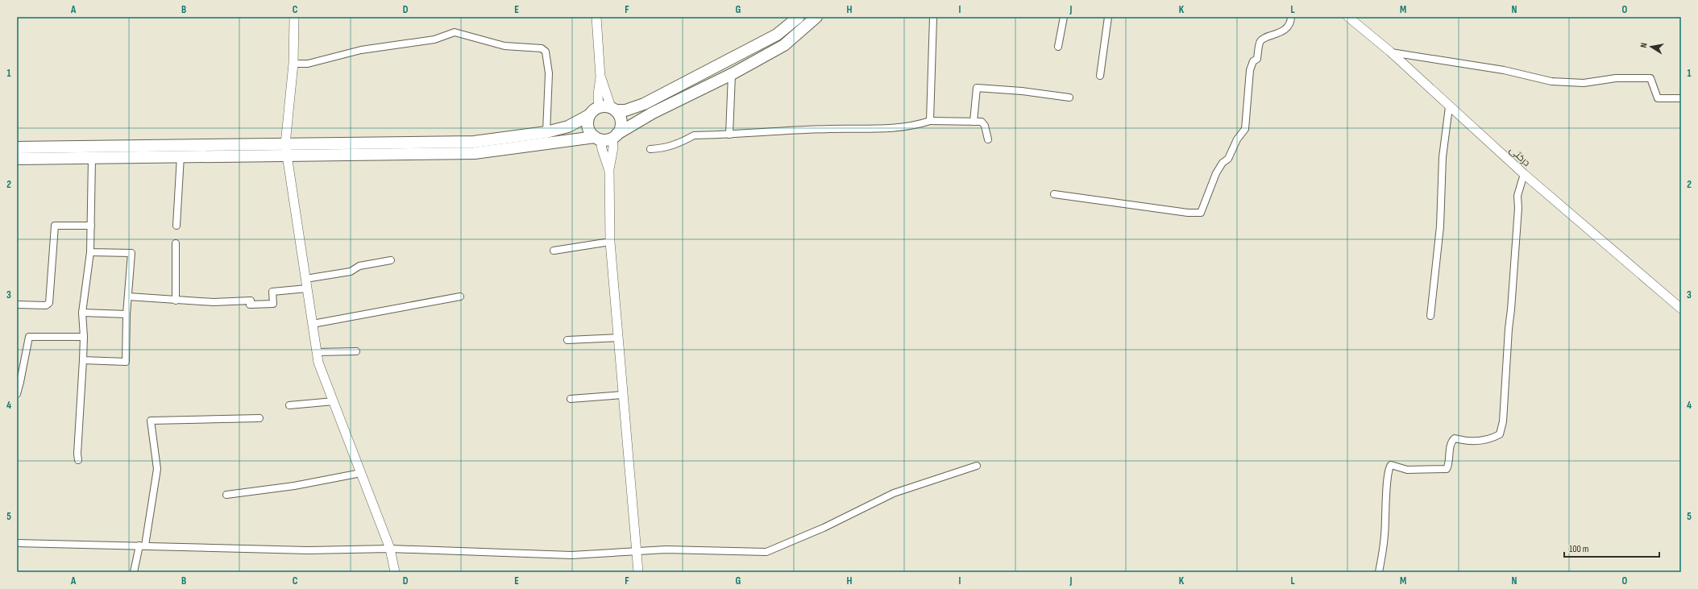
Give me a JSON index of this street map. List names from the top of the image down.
{
  "streets": {
    "street": ["درختی"]
  },
  "scale_bar": "100 m",
  "north": "left",
  "grid": {
    "columns": [
      "A",
      "B",
      "C",
      "D",
      "E",
      "F",
      "G",
      "H",
      "I",
      "J",
      "K",
      "L",
      "M",
      "N",
      "O"
    ],
    "rows": [
      "1",
      "2",
      "3",
      "4",
      "5"
    ]
  }
}
